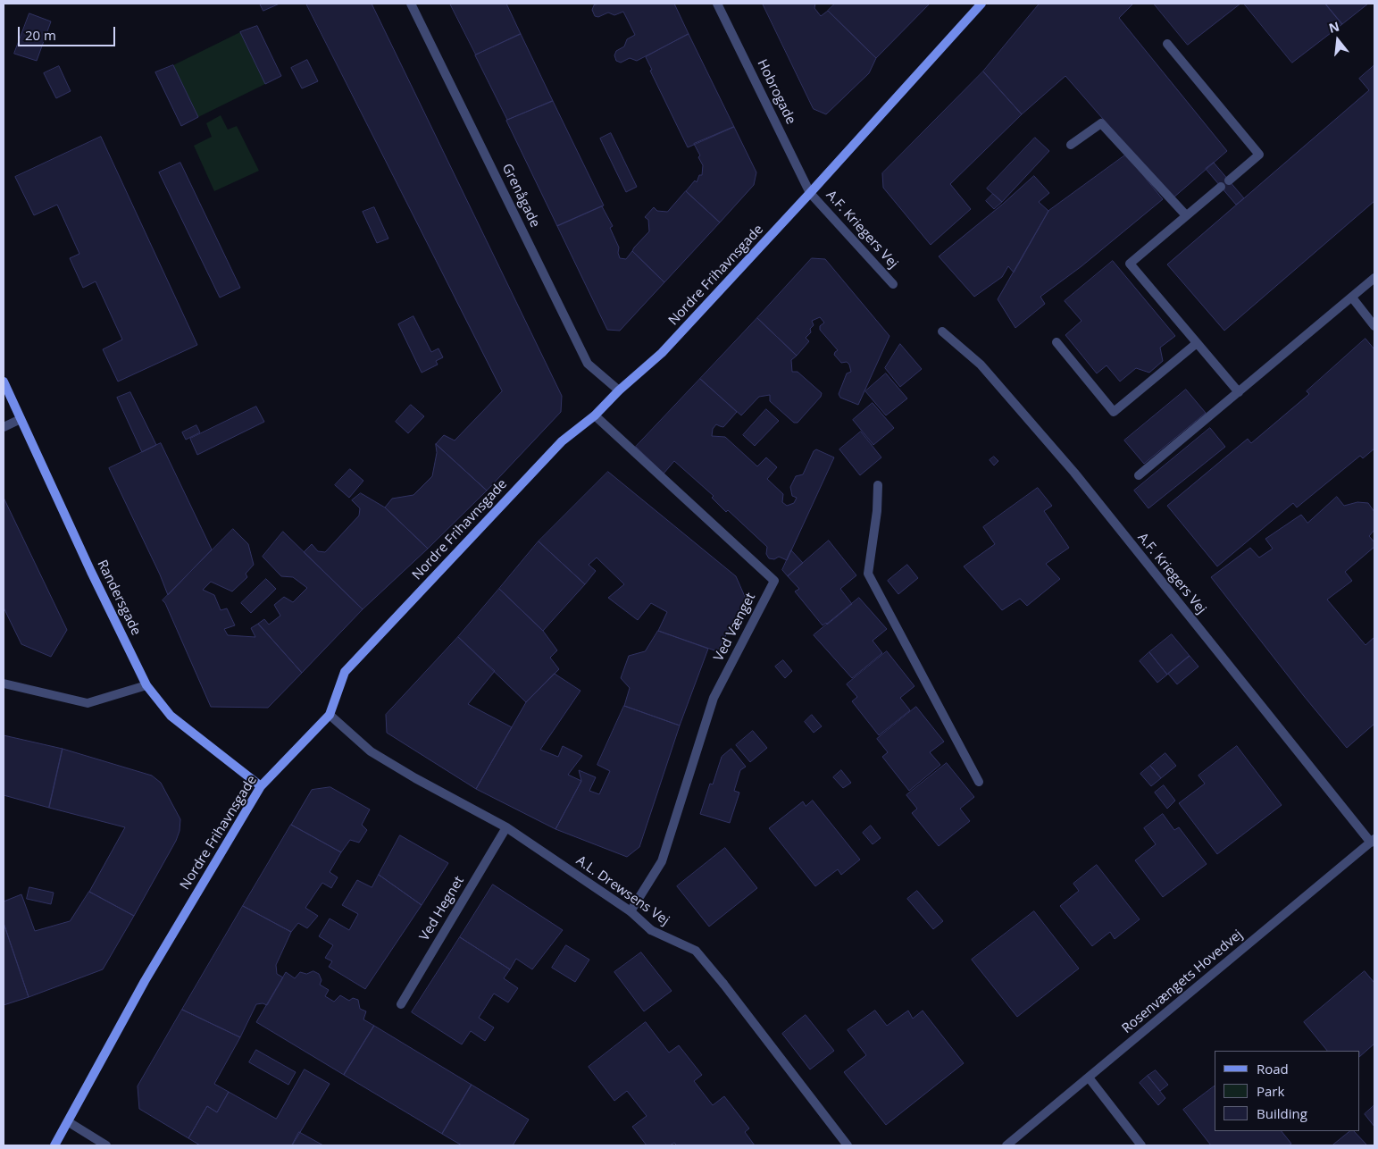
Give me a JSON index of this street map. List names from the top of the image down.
{
  "streets": {
    "street": [
      "Hobrogade",
      "Grenågade",
      "A.F. Kriegers Vej",
      "Nordre Frihavnsgade",
      "Randersgade",
      "Ved Vænget",
      "A.L. Drewsens Vej",
      "Ved Hegnet",
      "Rosenvængets Hovedvej"
    ]
  },
  "crossings": [
    ["Hobrogade", "A.F. Kriegers Vej"],
    ["Hobrogade", "Nordre Frihavnsgade"],
    ["Grenågade", "Nordre Frihavnsgade"],
    ["A.F. Kriegers Vej", "Nordre Frihavnsgade"],
    ["A.F. Kriegers Vej", "Rosenvængets Hovedvej"],
    ["Nordre Frihavnsgade", "Randersgade"],
    ["Nordre Frihavnsgade", "Ved Vænget"],
    ["Nordre Frihavnsgade", "A.L. Drewsens Vej"],
    ["Ved Vænget", "A.L. Drewsens Vej"],
    ["A.L. Drewsens Vej", "Ved Hegnet"]
  ],
  "legend": ["Road", "Park", "Building"],
  "scale_bar": "20 m",
  "north": "top"
}
